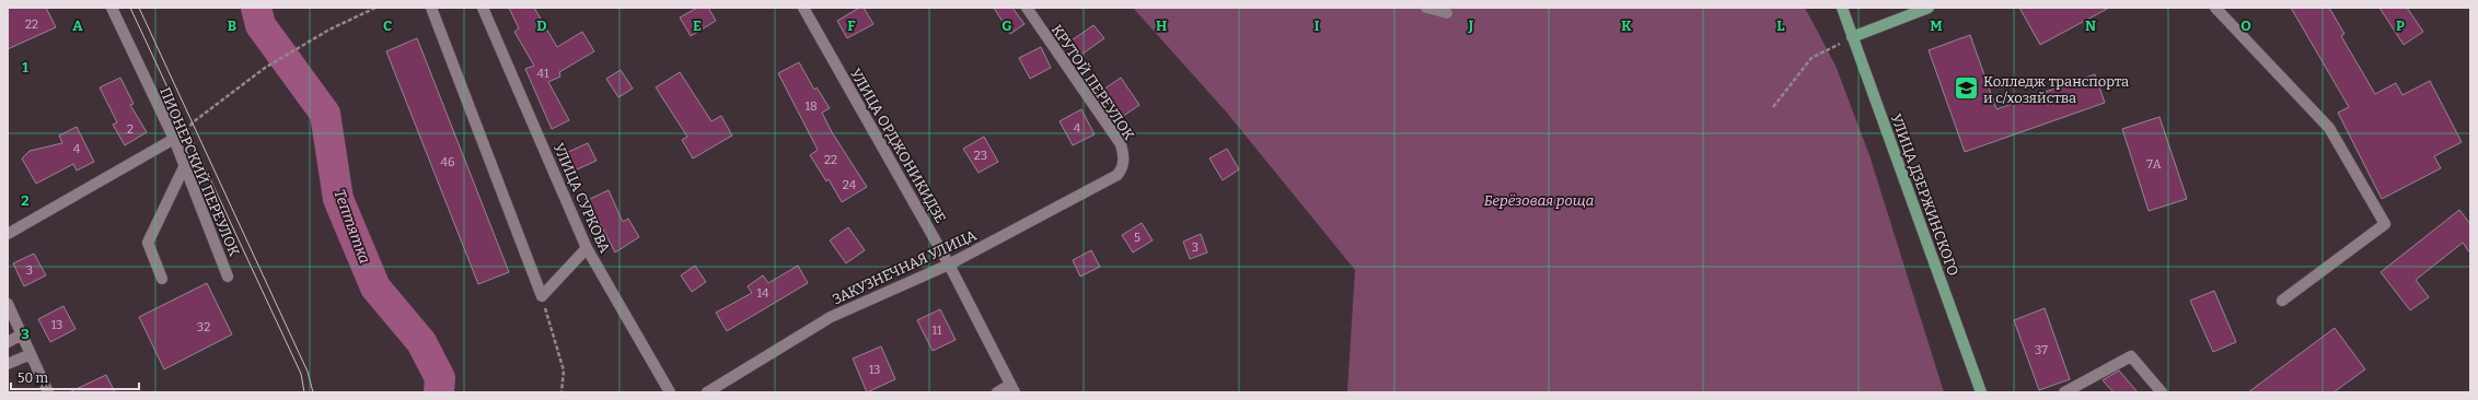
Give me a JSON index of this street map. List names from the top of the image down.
{
  "streets": {
    "main road": ["УЛИЦА ДЗЕРЖИНСКОГО"],
    "street": [
      "КРУТОЙ ПЕРЕУЛОК",
      "УЛИЦА ОРДЖОНИКИДЗЕ",
      "ПИОНЕРСКИЙ ПЕРЕУЛОК",
      "УЛИЦА СУРКОВА",
      "ЗАКУЗНЕЧНАЯ УЛИЦА"
    ]
  },
  "crossings": [
    ["КРУТОЙ ПЕРЕУЛОК", "ЗАКУЗНЕЧНАЯ УЛИЦА"],
    ["УЛИЦА ОРДЖОНИКИДЗЕ", "ЗАКУЗНЕЧНАЯ УЛИЦА"]
  ],
  "water": ["Тептятка"],
  "parks": ["Берёзовая роща"],
  "places": {
    "school or university": ["Колледж транспорта и с/хозяйства"]
  },
  "house_numbers": [
    "22",
    "41",
    "18",
    "4",
    "2",
    "4",
    "23",
    "22",
    "46",
    "7А",
    "24",
    "5",
    "3",
    "3",
    "14",
    "13",
    "32",
    "11",
    "37",
    "13"
  ],
  "scale_bar": "50 m",
  "grid": {
    "columns": [
      "A",
      "B",
      "C",
      "D",
      "E",
      "F",
      "G",
      "H",
      "I",
      "J",
      "K",
      "L",
      "M",
      "N",
      "O",
      "P"
    ],
    "rows": ["1", "2", "3"]
  }
}
